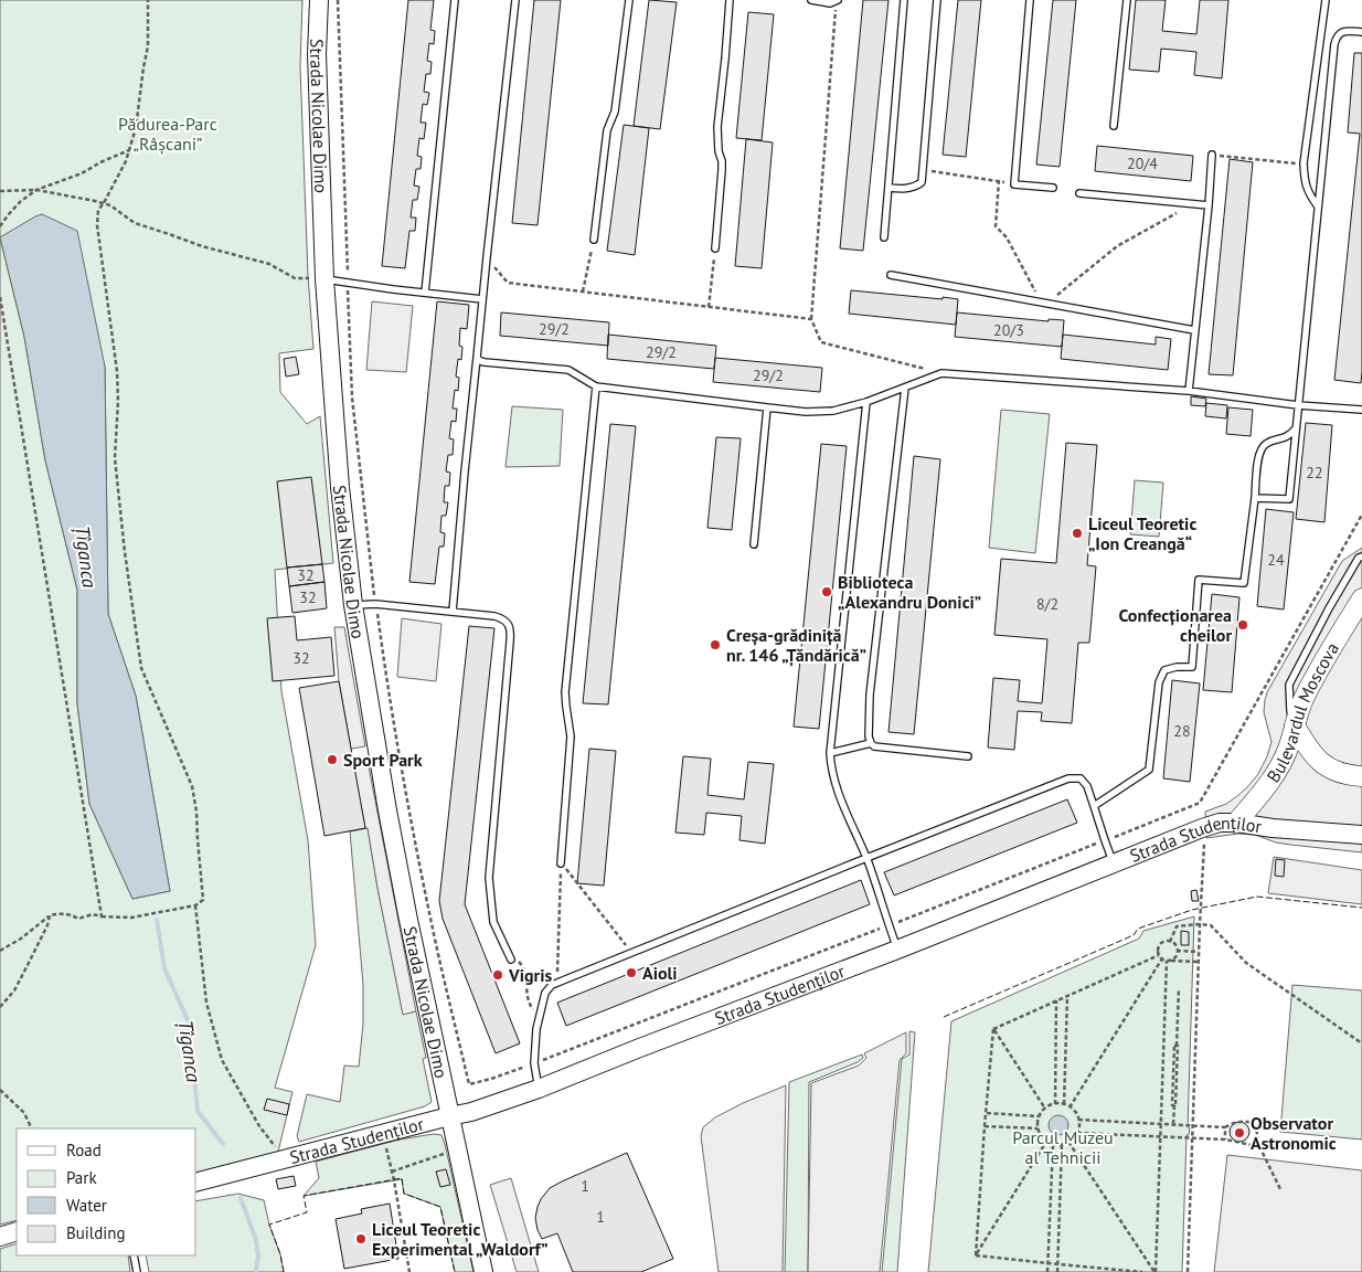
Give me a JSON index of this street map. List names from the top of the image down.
{
  "streets": {
    "main road": ["Strada Nicolae Dimo", "Bulevardul Moscova", "Strada Studenților"]
  },
  "crossings": [
    ["Strada Nicolae Dimo", "Strada Studenților"],
    ["Bulevardul Moscova", "Strada Studenților"]
  ],
  "water": ["Țîganca"],
  "parks": ["Pădurea-Parc „Râșcani”", "Parcul Muzeu al Tehnicii"],
  "places": [
    "Liceul Teoretic „Ion Creangă“",
    "Biblioteca „Alexandru Donici”",
    "Confecționarea cheilor",
    "Creșa-grădiniță nr. 146 „Țăndărică”",
    "Sport Park",
    "Aioli",
    "Vigris",
    "Observator Astronomic",
    "Liceul Teoretic Experimental „Waldorf”"
  ],
  "house_numbers": [
    "20/4",
    "29/2",
    "20/3",
    "29/2",
    "29/2",
    "22",
    "24",
    "32",
    "32",
    "8/2",
    "32",
    "28",
    "1",
    "1"
  ],
  "legend": [
    "Road",
    "Park",
    "Water",
    "Building"
  ]
}
